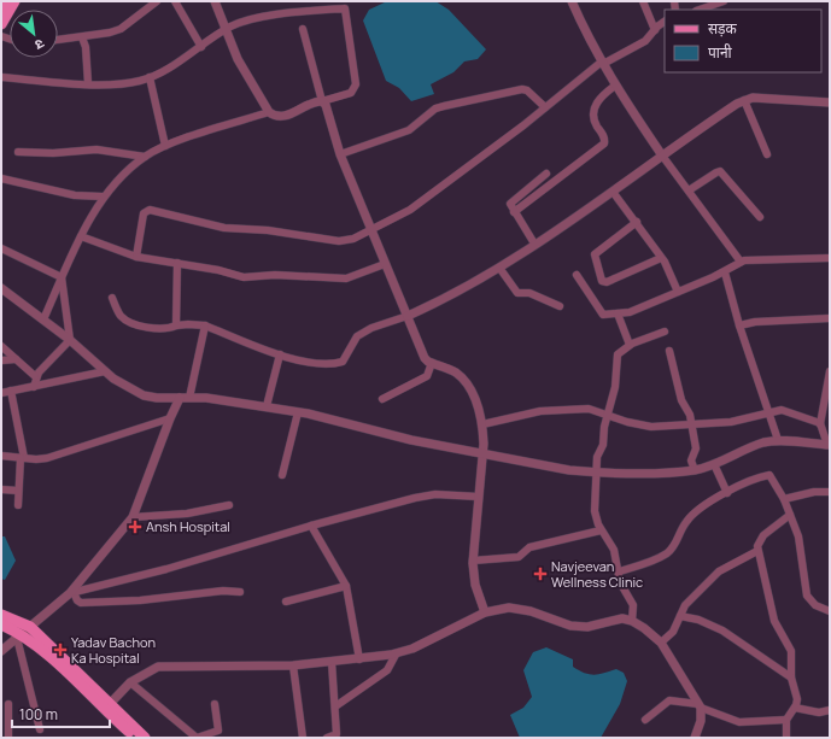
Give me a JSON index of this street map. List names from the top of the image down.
{
  "places": {
    "health": ["Ansh Hospital", "Navjeevan Wellness Clinic", "Yadav Bachon Ka Hospital"]
  },
  "legend": ["सड़क", "पानी"],
  "scale_bar": "100 m",
  "north": "bottom right"
}
